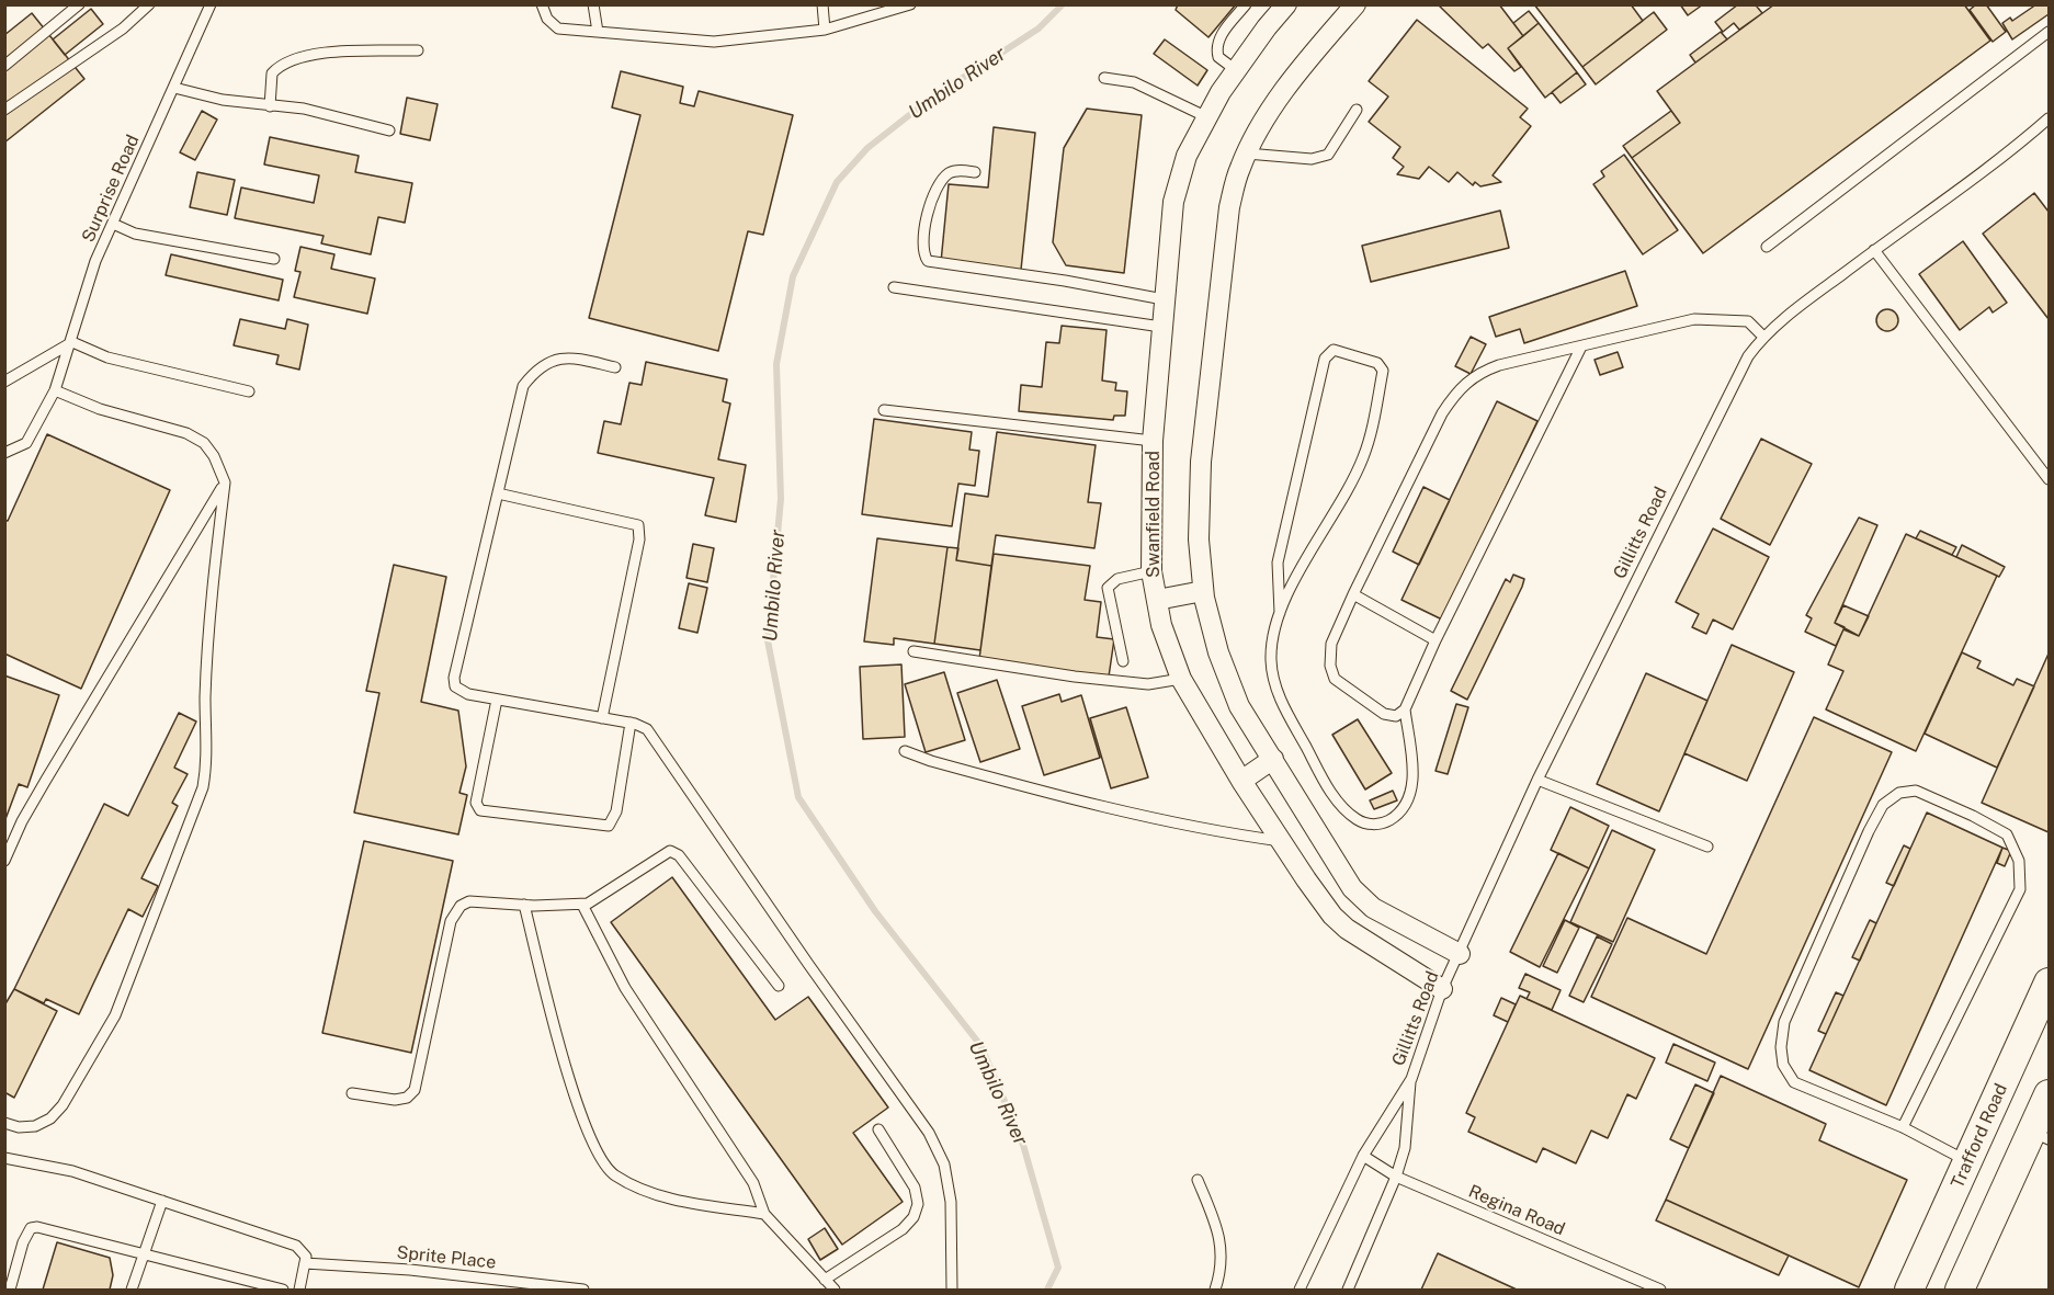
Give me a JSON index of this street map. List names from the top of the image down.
{
  "streets": {
    "street": ["Swanfield Road", "Trafford Road"],
    "lane": [
      "Surprise Road",
      "Gillitts Road",
      "Regina Road",
      "Sprite Place"
    ]
  },
  "crossings": [
    ["Swanfield Road", "Gillitts Road"],
    ["Gillitts Road", "Regina Road"]
  ],
  "water": ["Umbilo River"]
}
